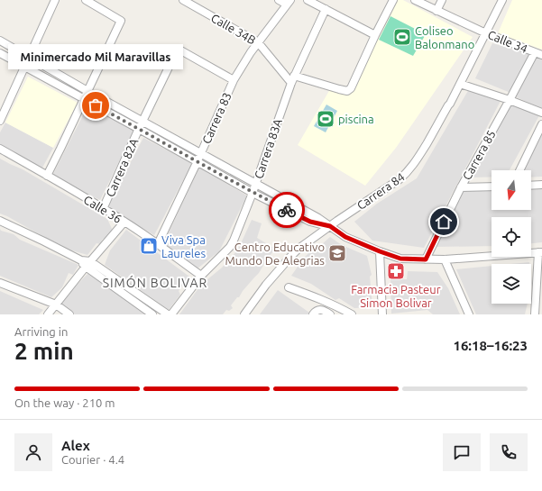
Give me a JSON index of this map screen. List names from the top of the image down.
{
  "streets": {
    "street": [
      "Calle 34B",
      "Calle 34",
      "Carrera 83",
      "Carrera 83A",
      "Carrera 85",
      "Carrera 82A",
      "Carrera 84",
      "Calle 36"
    ]
  },
  "crossings": [
    ["Calle 34B", "Carrera 83"],
    ["Calle 34B", "Carrera 83A"],
    ["Calle 34", "Carrera 85"],
    ["Calle 34", "Carrera 84"],
    ["Carrera 83", "Carrera 82A"],
    ["Carrera 83", "Calle 36"],
    ["Carrera 83A", "Calle 36"],
    ["Carrera 82A", "Calle 36"]
  ],
  "districts": ["SIMÓN BOLIVAR"],
  "places": {
    "sports": ["Coliseo Balonmano", "piscina"],
    "other": ["Minimercado Mil Maravillas"],
    "shop": ["Viva Spa Laureles"],
    "school or university": ["Centro Educativo Mundo De Alegrias"],
    "pharmacy": ["Farmacia Pasteur Simon Bolivar"]
  },
  "north": "bottom",
  "page": {
    "bubble": "Minimercado Mil Maravillas",
    "heading": ["2 min", "Arriving in", "16:18–16:23"],
    "panel": ["Alex", "Courier · 4.4"],
    "bar": "On the way · 210 m"
  }
}
